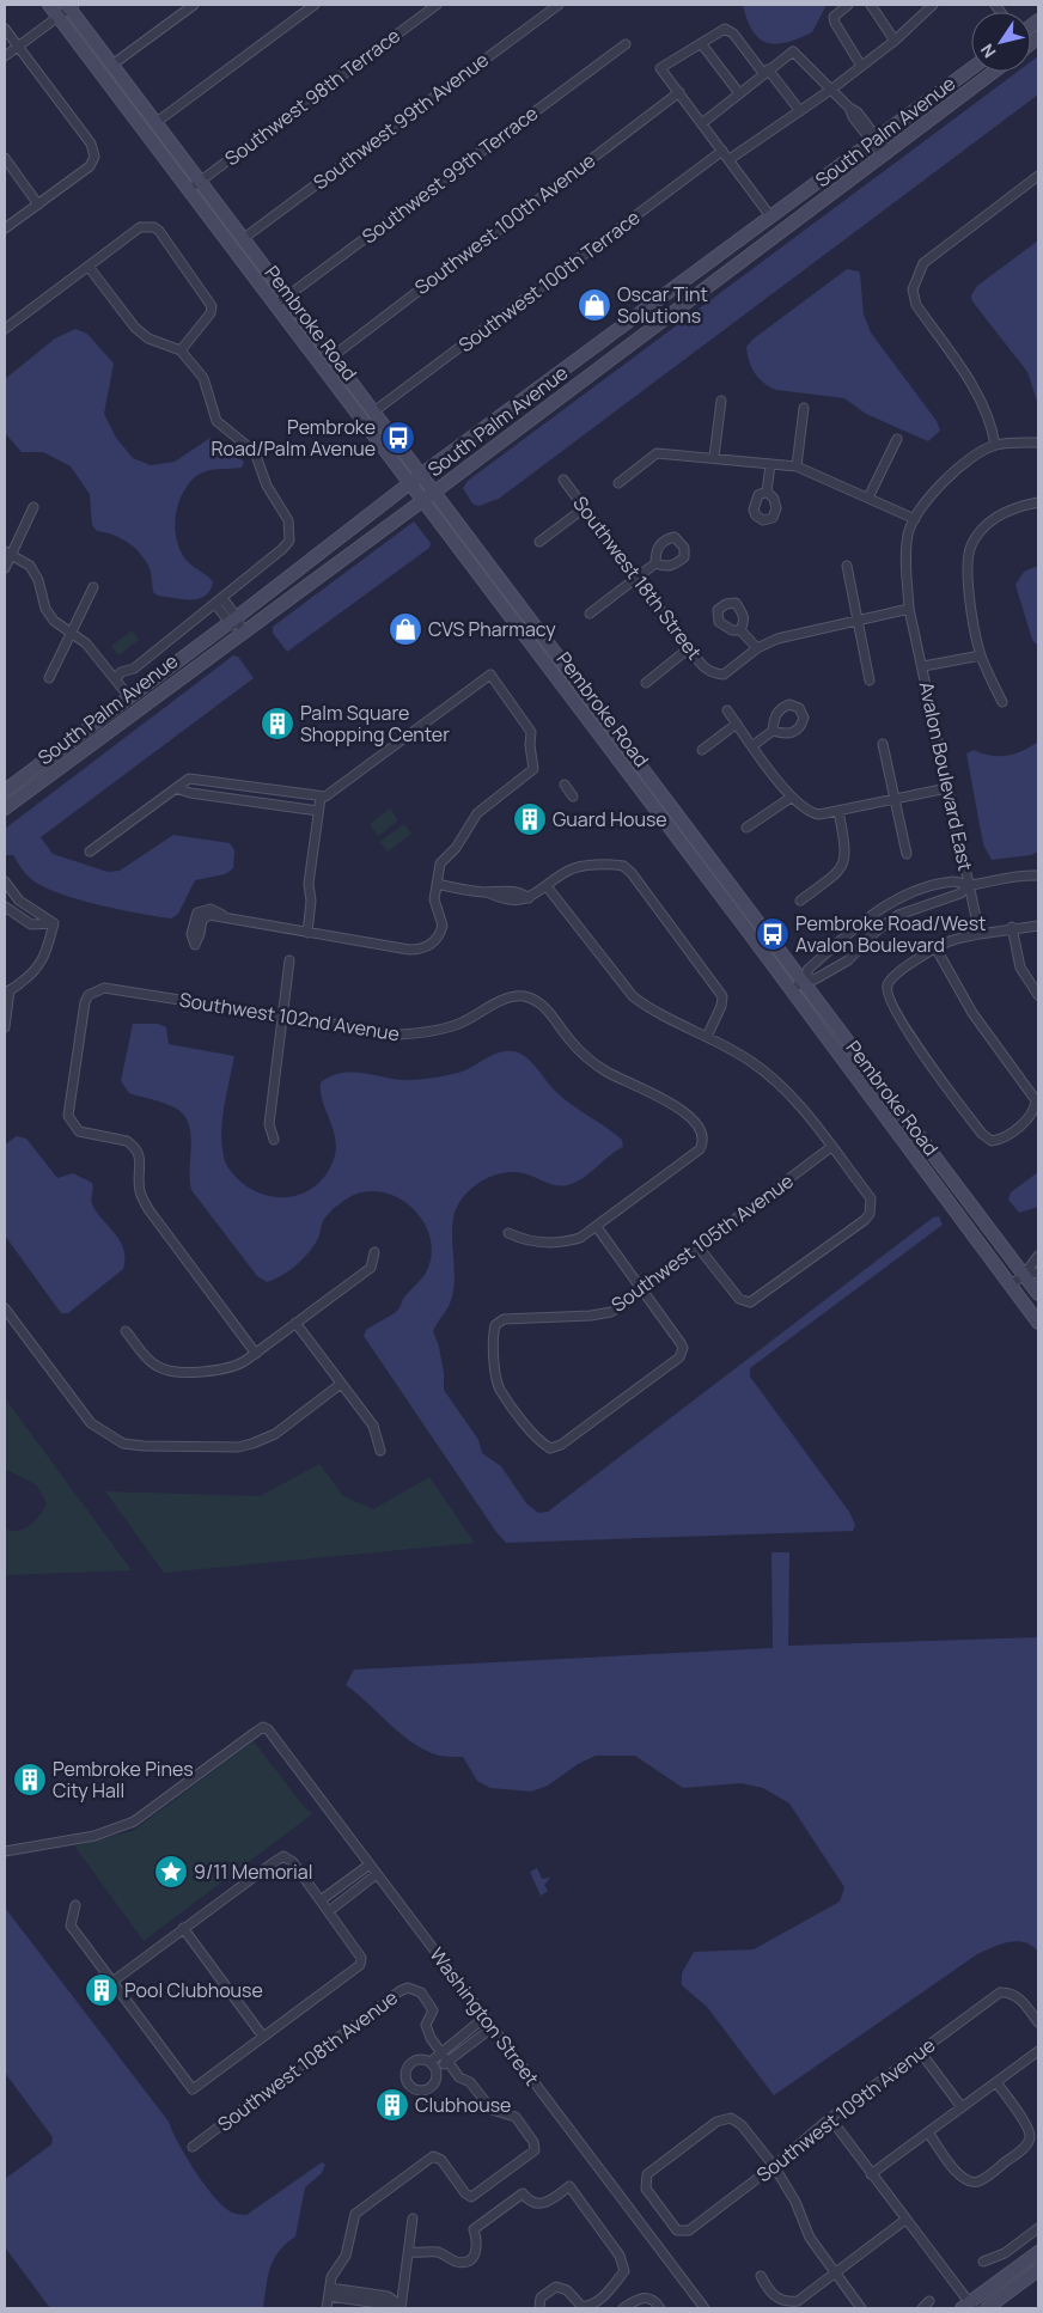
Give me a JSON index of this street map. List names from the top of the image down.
{
  "streets": {
    "main road": ["South Palm Avenue", "Pembroke Road"],
    "street": [
      "Southwest 98th Terrace",
      "Southwest 99th Avenue",
      "Southwest 99th Terrace",
      "Southwest 100th Avenue",
      "Southwest 100th Terrace",
      "Southwest 18th Street",
      "Avalon Boulevard East",
      "Southwest 102nd Avenue",
      "Southwest 105th Avenue",
      "Washington Street",
      "Southwest 108th Avenue",
      "Southwest 109th Avenue"
    ]
  },
  "crossings": [
    ["Southwest 98th Terrace", "Pembroke Road"],
    ["Southwest 99th Avenue", "Pembroke Road"],
    ["South Palm Avenue", "Pembroke Road"],
    ["Southwest 99th Terrace", "Pembroke Road"],
    ["Southwest 100th Avenue", "Pembroke Road"],
    ["Southwest 100th Terrace", "Pembroke Road"]
  ],
  "places": {
    "shop": ["Oscar Tint Solutions", "CVS Pharmacy"],
    "bus stop": ["Pembroke Road/Palm Avenue", "Pembroke Road/West Avalon Boulevard"],
    "building": [
      "Palm Square Shopping Center",
      "Guard House",
      "Pembroke Pines City Hall",
      "Pool Clubhouse",
      "Clubhouse"
    ],
    "place": ["9/11 Memorial"]
  },
  "north": "bottom left"
}
